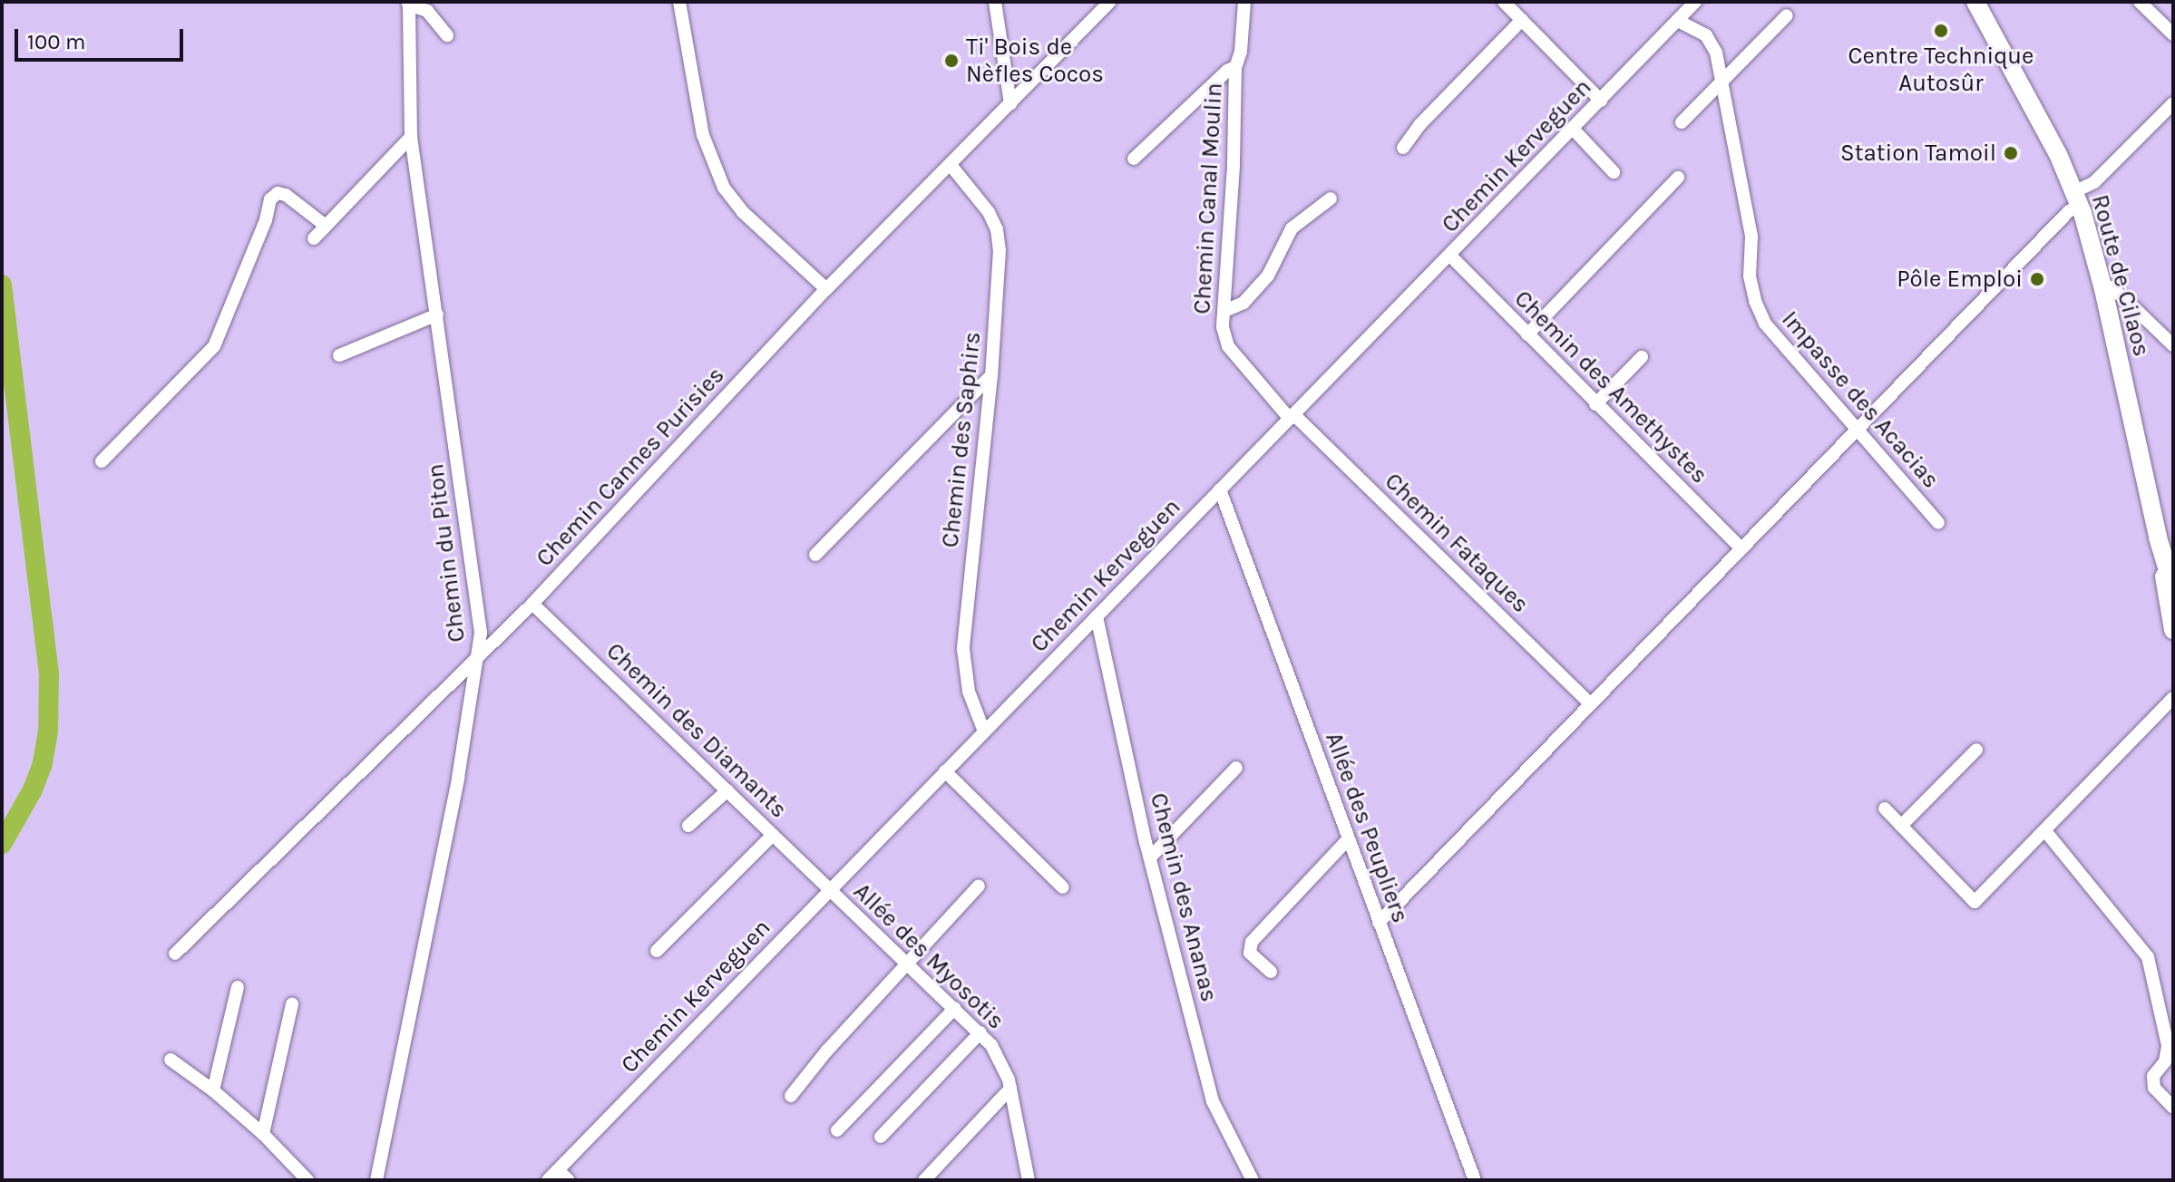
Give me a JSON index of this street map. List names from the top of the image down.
{
  "streets": {
    "main road": ["Route de Cilaos"],
    "street": [
      "Chemin Kerveguen",
      "Chemin Canal Moulin",
      "Chemin des Amethystes",
      "Impasse des Acacias",
      "Chemin des Saphirs",
      "Chemin Cannes Purisies",
      "Chemin Fataques",
      "Chemin du Piton",
      "Chemin des Diamants",
      "Allée des Peupliers",
      "Chemin des Ananas",
      "Allée des Myosotis"
    ]
  },
  "crossings": [
    ["Chemin Kerveguen", "Chemin Canal Moulin"],
    ["Chemin Kerveguen", "Chemin des Amethystes"],
    ["Chemin Kerveguen", "Impasse des Acacias"],
    ["Chemin Kerveguen", "Chemin des Saphirs"],
    ["Chemin Kerveguen", "Chemin Fataques"],
    ["Chemin Kerveguen", "Chemin des Diamants"],
    ["Chemin Kerveguen", "Allée des Peupliers"],
    ["Chemin Kerveguen", "Chemin des Ananas"],
    ["Chemin Kerveguen", "Allée des Myosotis"],
    ["Chemin Canal Moulin", "Chemin Fataques"],
    ["Chemin des Saphirs", "Chemin Cannes Purisies"],
    ["Chemin Cannes Purisies", "Chemin du Piton"],
    ["Chemin Cannes Purisies", "Chemin des Diamants"],
    ["Chemin des Diamants", "Allée des Myosotis"]
  ],
  "places": [
    "Centre Technique Autosûr",
    "Ti' Bois de Nèfles Cocos",
    "Station Tamoil",
    "Pôle Emploi"
  ],
  "scale_bar": "100 m"
}
